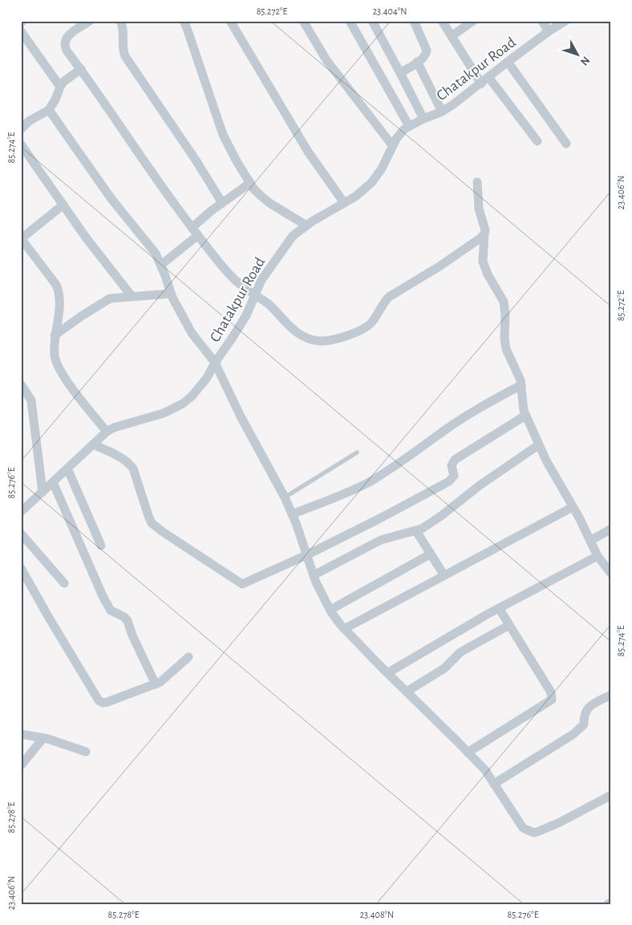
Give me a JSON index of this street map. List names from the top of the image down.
{
  "streets": {
    "street": ["Chatakpur Road"]
  },
  "north": "bottom right",
  "coordinates": [
    "85.272°E",
    "23.404°N",
    "85.274°E",
    "23.406°N",
    "85.276°E",
    "85.278°E",
    "23.408°N"
  ]
}
